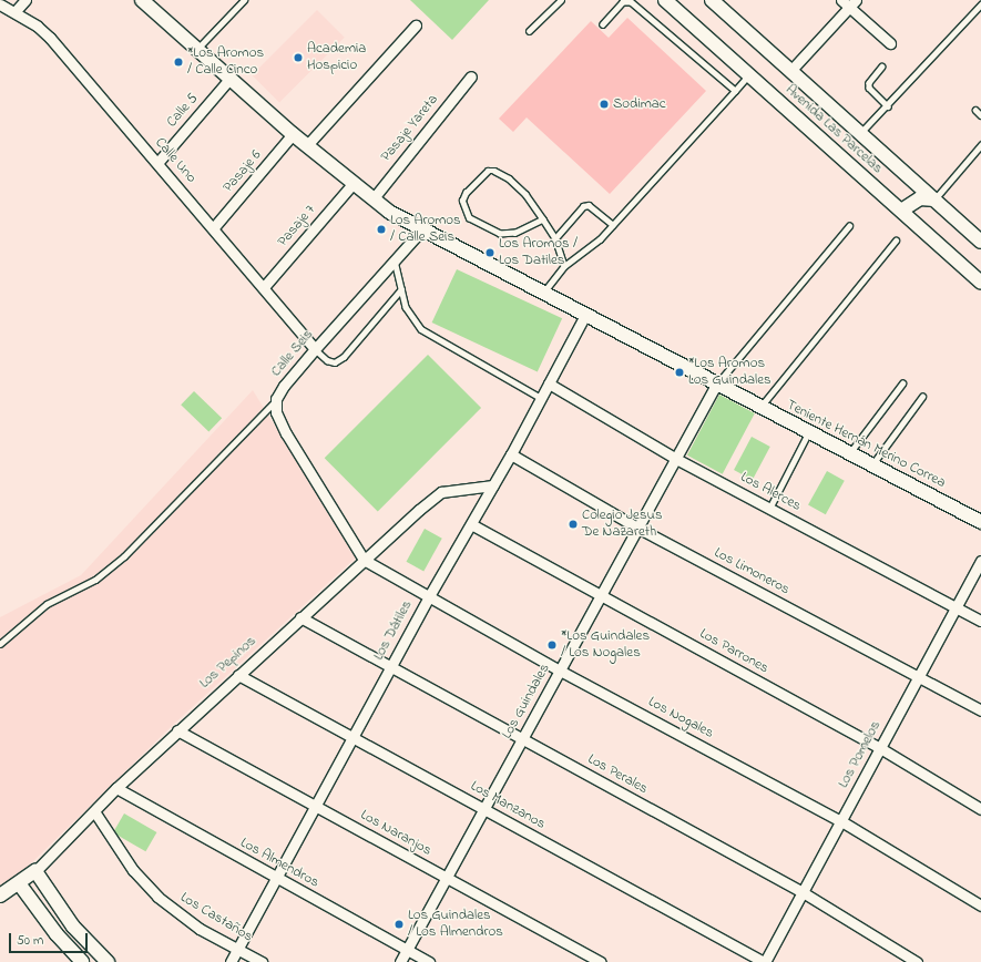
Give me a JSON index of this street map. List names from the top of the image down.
{
  "streets": {
    "street": [
      "Calle 5",
      "Pasaje Yareta",
      "Avenida Las Parcelas",
      "Calle Uno",
      "Pasaje 6",
      "Pasaje 7",
      "Calle Seis",
      "Teniente Hernán Merino Correa",
      "Los Alerces",
      "Los Limoneros",
      "Los Dátiles",
      "Los Parrones",
      "Los Pepinos",
      "Los Guindales",
      "Los Nogales",
      "Los Pomelos",
      "Los Perales",
      "Los Manzanos",
      "Los Naranjos",
      "Los Almendros",
      "Los Castaños"
    ]
  },
  "crossings": [
    ["Calle 5", "Calle Uno"],
    ["Calle 5", "Teniente Hernán Merino Correa"],
    ["Pasaje Yareta", "Teniente Hernán Merino Correa"],
    ["Calle Uno", "Pasaje 6"],
    ["Calle Uno", "Pasaje 7"],
    ["Calle Uno", "Calle Seis"],
    ["Pasaje 6", "Teniente Hernán Merino Correa"],
    ["Pasaje 7", "Teniente Hernán Merino Correa"],
    ["Calle Seis", "Teniente Hernán Merino Correa"],
    ["Calle Seis", "Los Pepinos"],
    ["Calle Seis", "Los Nogales"],
    ["Teniente Hernán Merino Correa", "Los Dátiles"],
    ["Teniente Hernán Merino Correa", "Los Guindales"],
    ["Los Alerces", "Los Dátiles"],
    ["Los Alerces", "Los Guindales"],
    ["Los Alerces", "Los Pomelos"],
    ["Los Limoneros", "Los Dátiles"],
    ["Los Limoneros", "Los Guindales"],
    ["Los Limoneros", "Los Pomelos"],
    ["Los Dátiles", "Los Parrones"],
    ["Los Dátiles", "Los Pepinos"],
    ["Los Dátiles", "Los Nogales"],
    ["Los Dátiles", "Los Perales"],
    ["Los Dátiles", "Los Manzanos"],
    ["Los Dátiles", "Los Naranjos"],
    ["Los Dátiles", "Los Almendros"],
    ["Los Dátiles", "Los Castaños"],
    ["Los Parrones", "Los Guindales"],
    ["Los Parrones", "Los Pomelos"],
    ["Los Pepinos", "Los Nogales"],
    ["Los Pepinos", "Los Perales"],
    ["Los Pepinos", "Los Manzanos"],
    ["Los Pepinos", "Los Naranjos"],
    ["Los Pepinos", "Los Almendros"],
    ["Los Pepinos", "Los Castaños"],
    ["Los Guindales", "Los Nogales"],
    ["Los Guindales", "Los Perales"],
    ["Los Guindales", "Los Manzanos"],
    ["Los Guindales", "Los Naranjos"],
    ["Los Guindales", "Los Almendros"],
    ["Los Nogales", "Los Pomelos"],
    ["Los Pomelos", "Los Perales"],
    ["Los Pomelos", "Los Manzanos"]
  ],
  "places": [
    "Academia Hospicio",
    "*Los Aromos / Calle Cinco",
    "Sodimac",
    "Los Aromos / Calle Seis",
    "Los Aromos / Los Datiles",
    "*Los Aromos Los Guindales",
    "Colegio Jesus De Nazareth",
    "*Los Guindales / Los Nogales",
    "Los Guindales / Los Almendros"
  ],
  "scale_bar": "50 m"
}
